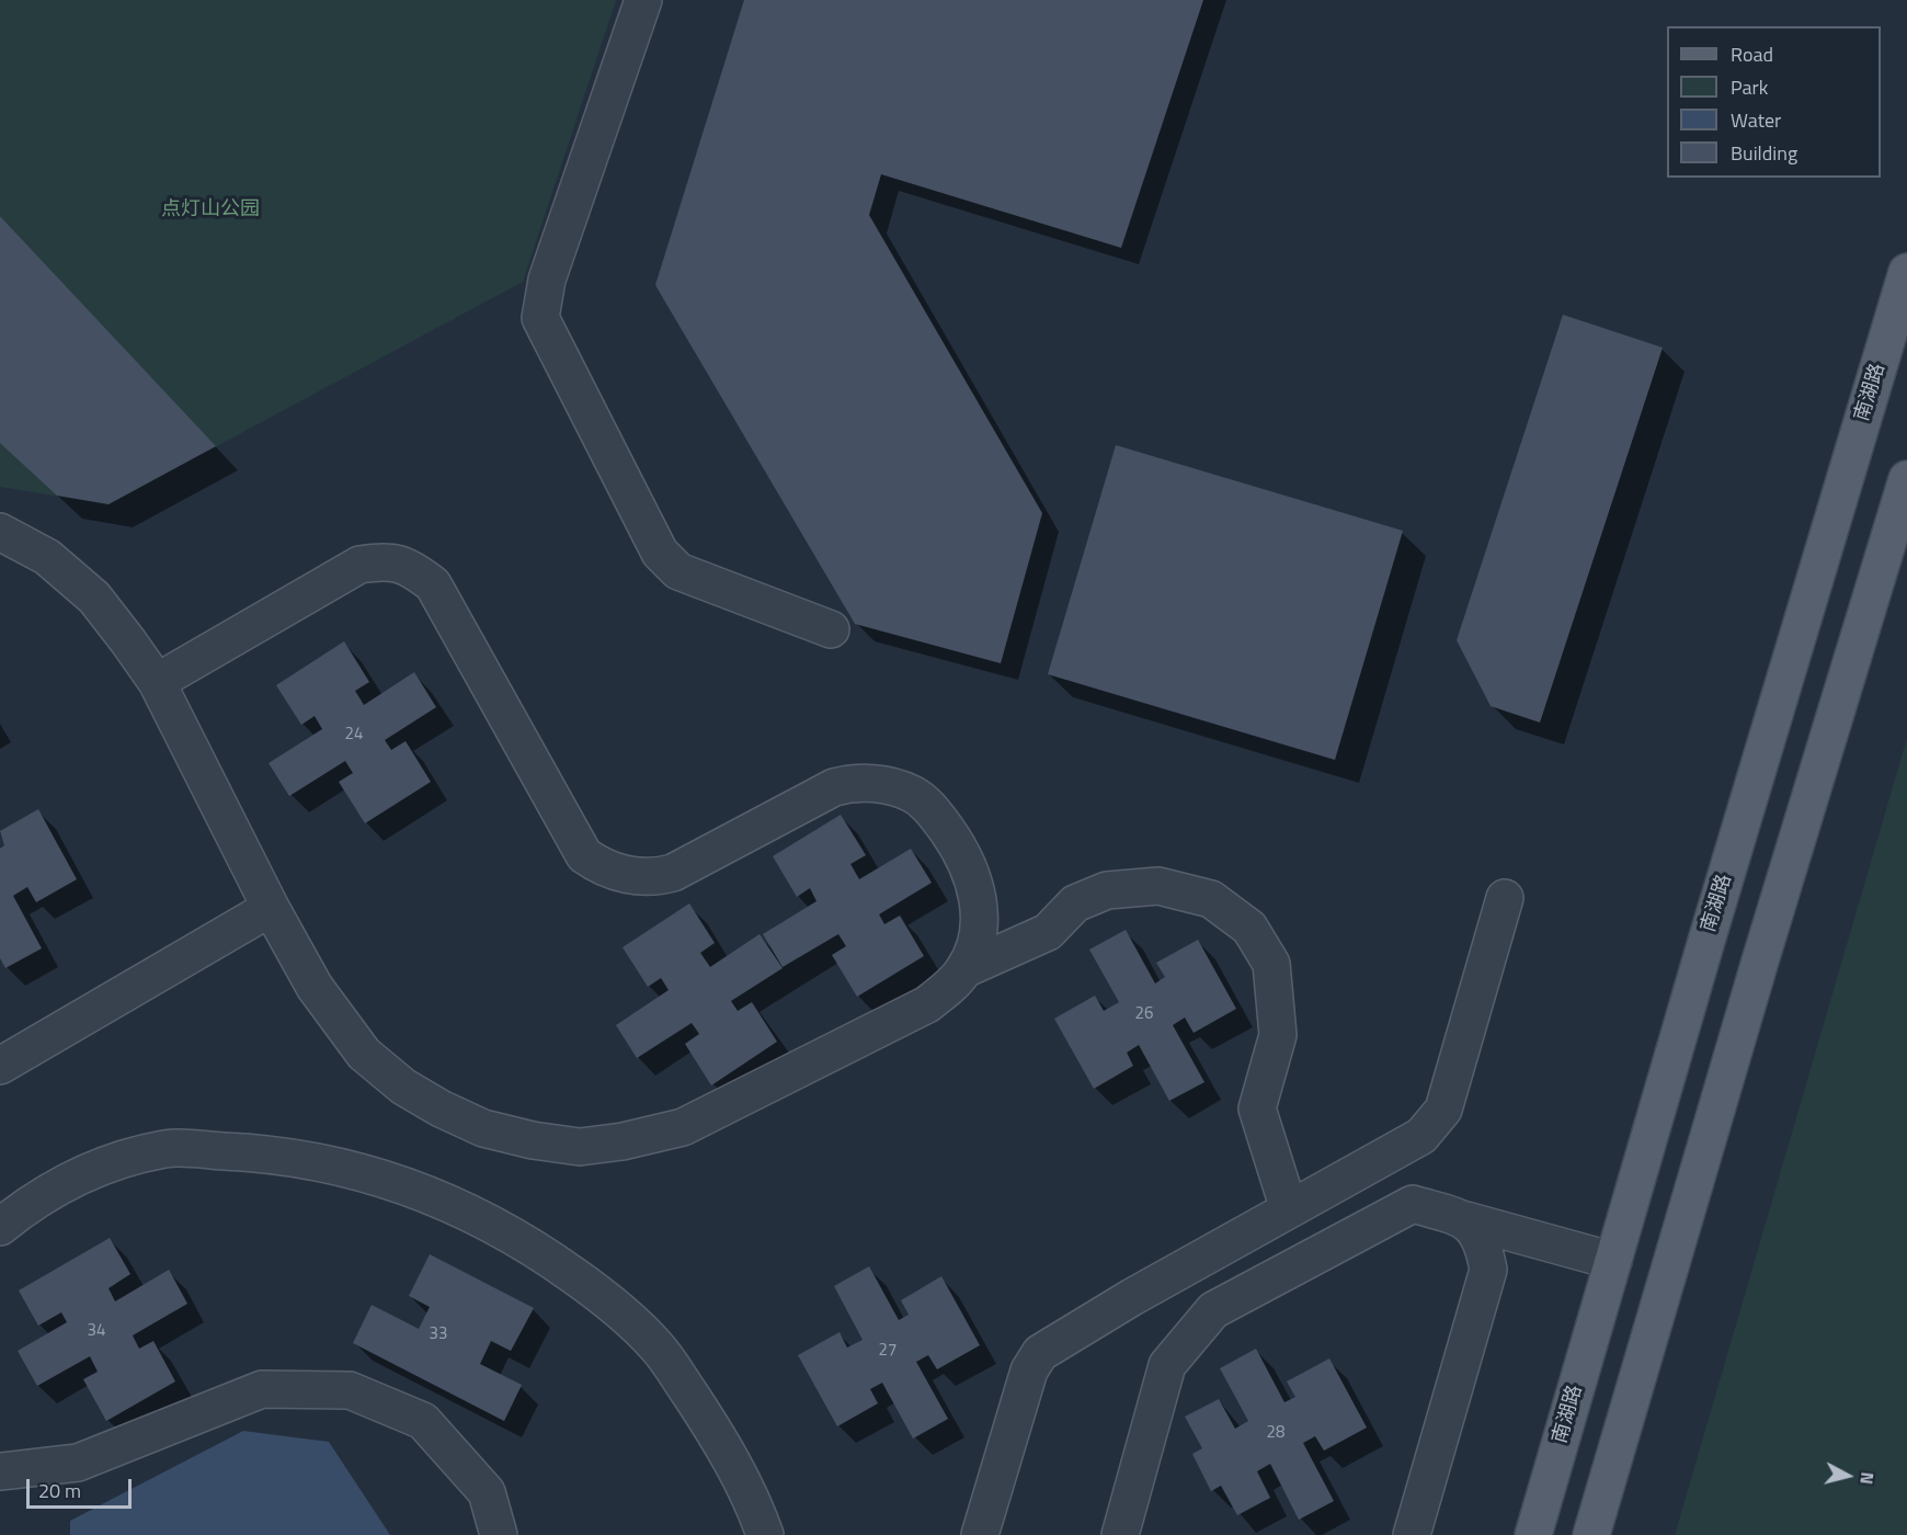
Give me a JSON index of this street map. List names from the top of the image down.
{
  "streets": {
    "main road": ["南湖路"]
  },
  "parks": ["点灯山公园"],
  "house_numbers": [
    "24",
    "26",
    "34",
    "33",
    "27",
    "28"
  ],
  "legend": [
    "Road",
    "Park",
    "Water",
    "Building"
  ],
  "scale_bar": "20 m",
  "north": "right"
}
